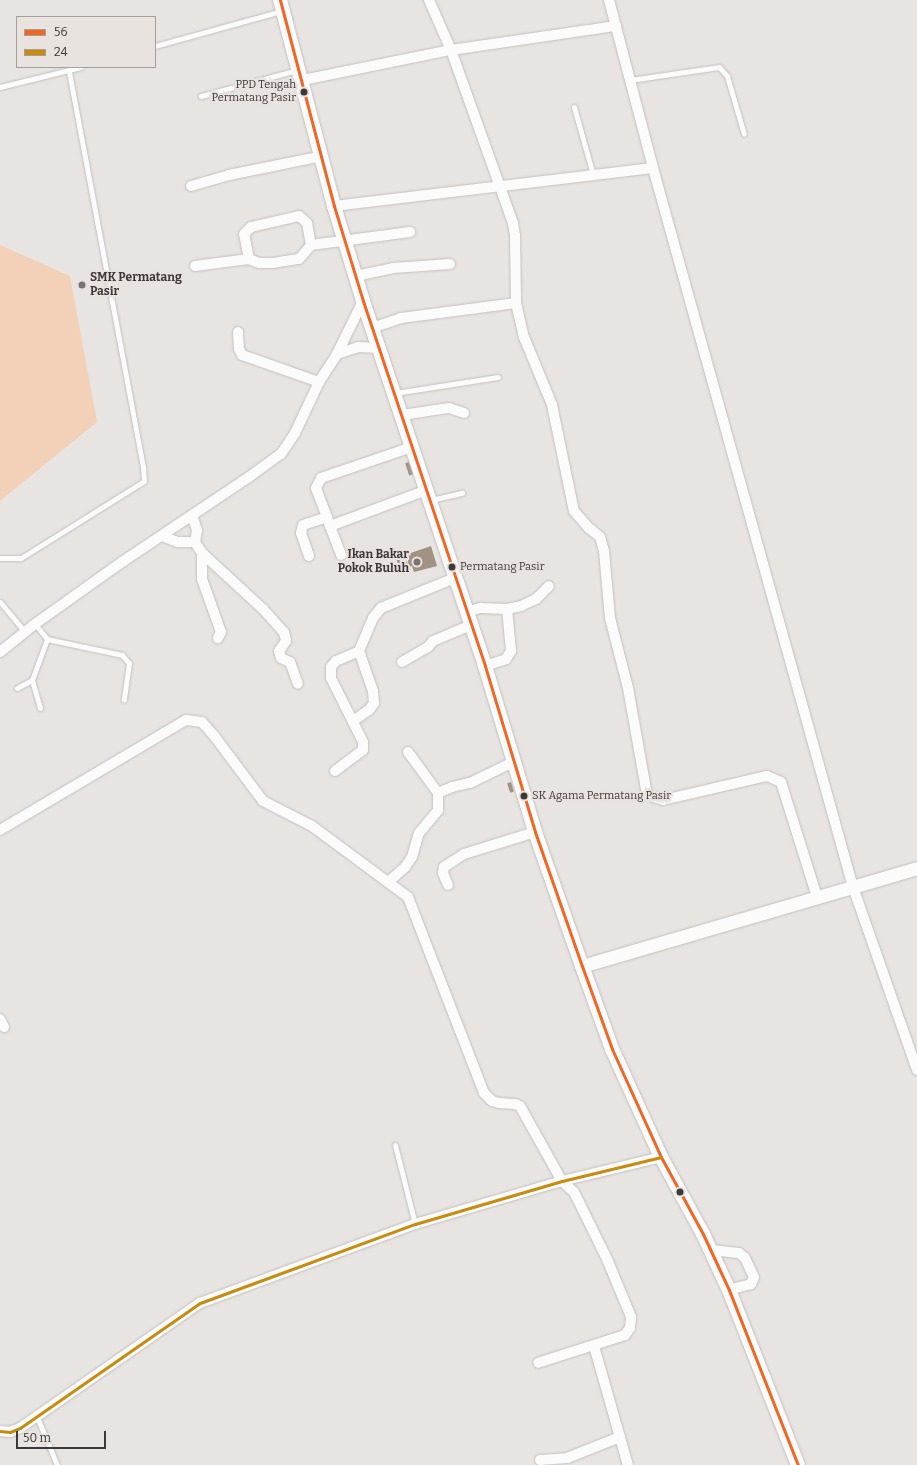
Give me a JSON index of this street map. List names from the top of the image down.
{
  "places": [
    "PPD Tengah Permatang Pasir",
    "SMK Permatang Pasir",
    "Ikan Bakar Pokok Buluh",
    "Permatang Pasir",
    "SK Agama Permatang Pasir"
  ],
  "lines": ["transit line 56", "transit line 24"],
  "legend": ["56", "24"],
  "scale_bar": "50 m"
}
